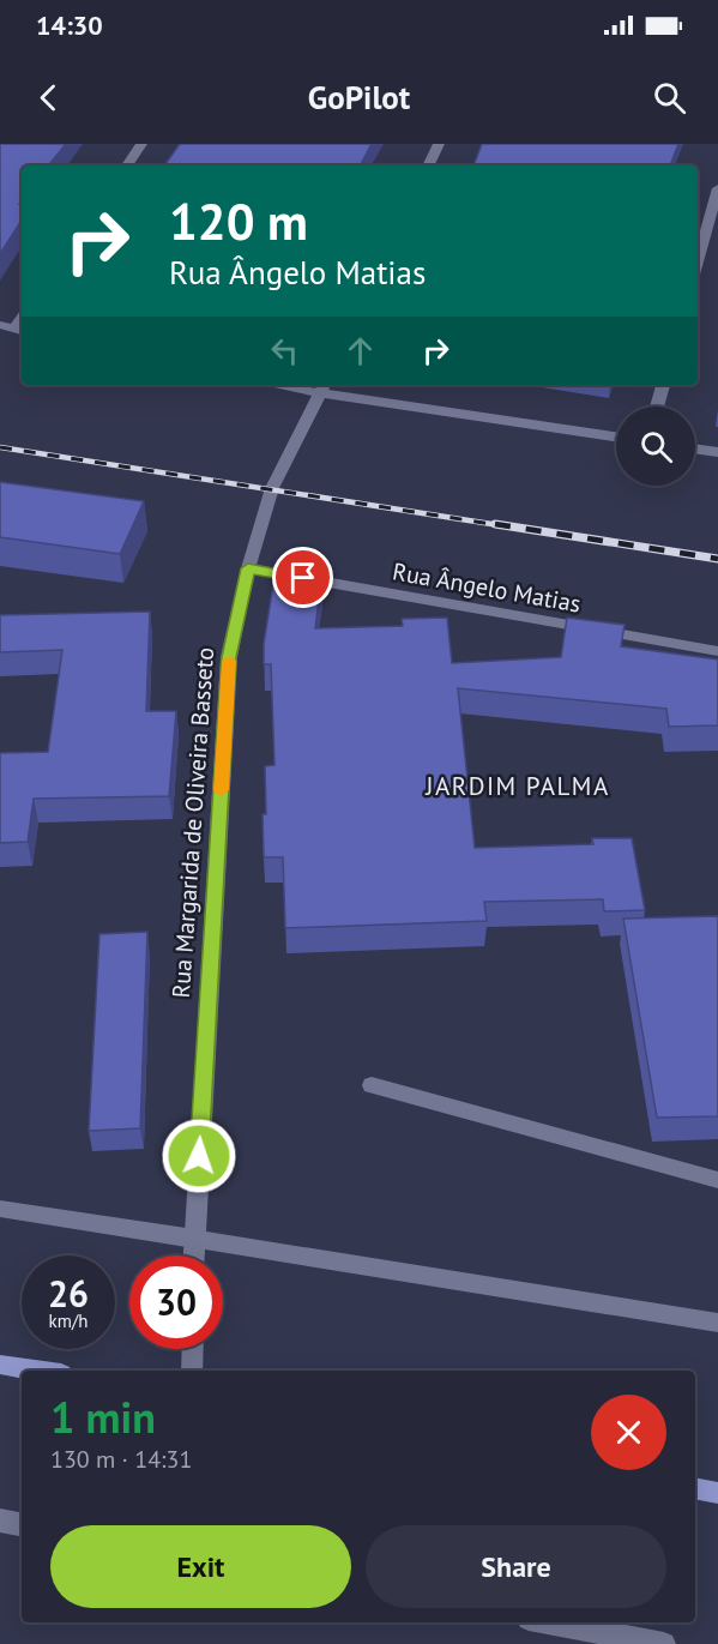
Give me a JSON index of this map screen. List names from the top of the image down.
{
  "streets": {
    "street": ["Rua Ângelo Matias", "Rua Margarida de Oliveira Basseto"]
  },
  "crossings": [
    ["Rua Ângelo Matias", "Rua Margarida de Oliveira Basseto"]
  ],
  "districts": ["JARDIM PALMA"],
  "page": {
    "status": "14:30",
    "header": "GoPilot",
    "turn": ["120 m", "Rua Ângelo Matias"],
    "speed": "26 km/h",
    "limit": "30",
    "heading": ["1 min", "130 m · 14:31"],
    "buttons": ["Exit", "Share"]
  }
}
